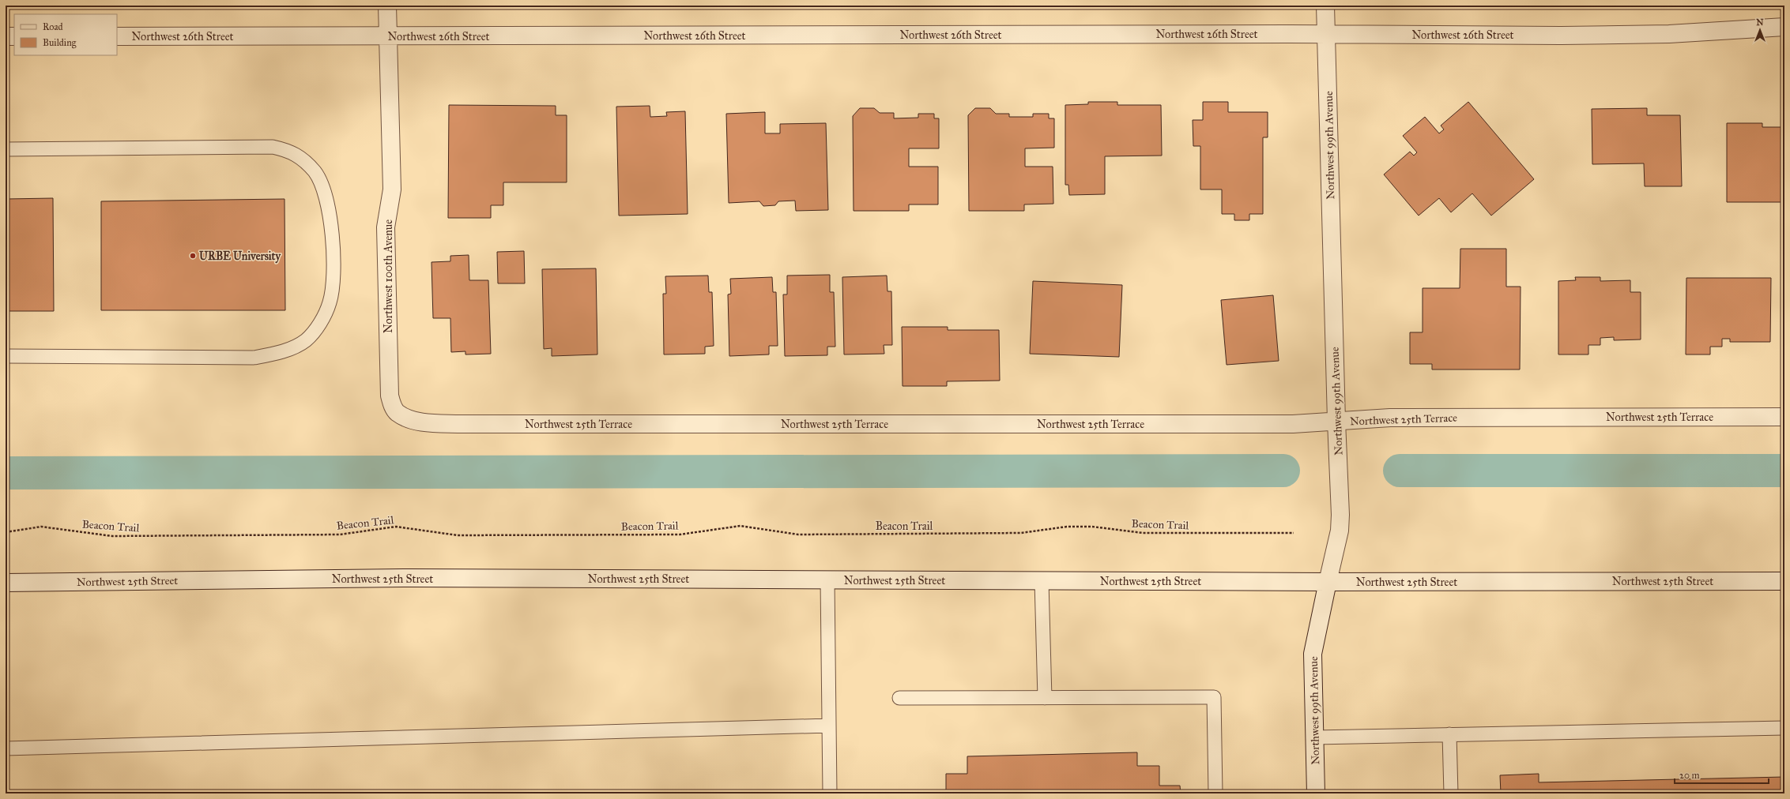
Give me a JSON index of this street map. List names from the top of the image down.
{
  "streets": {
    "street": [
      "Northwest 26th Street",
      "Northwest 99th Avenue",
      "Northwest 100th Avenue",
      "Northwest 25th Terrace",
      "Northwest 25th Street"
    ],
    "path": ["Beacon Trail"]
  },
  "crossings": [
    ["Northwest 26th Street", "Northwest 99th Avenue"],
    ["Northwest 26th Street", "Northwest 100th Avenue"],
    ["Northwest 99th Avenue", "Northwest 25th Terrace"],
    ["Northwest 99th Avenue", "Northwest 25th Street"],
    ["Northwest 100th Avenue", "Northwest 25th Terrace"]
  ],
  "places": ["URBE University"],
  "legend": ["Road", "Building"],
  "scale_bar": "20 m",
  "north": "top"
}
